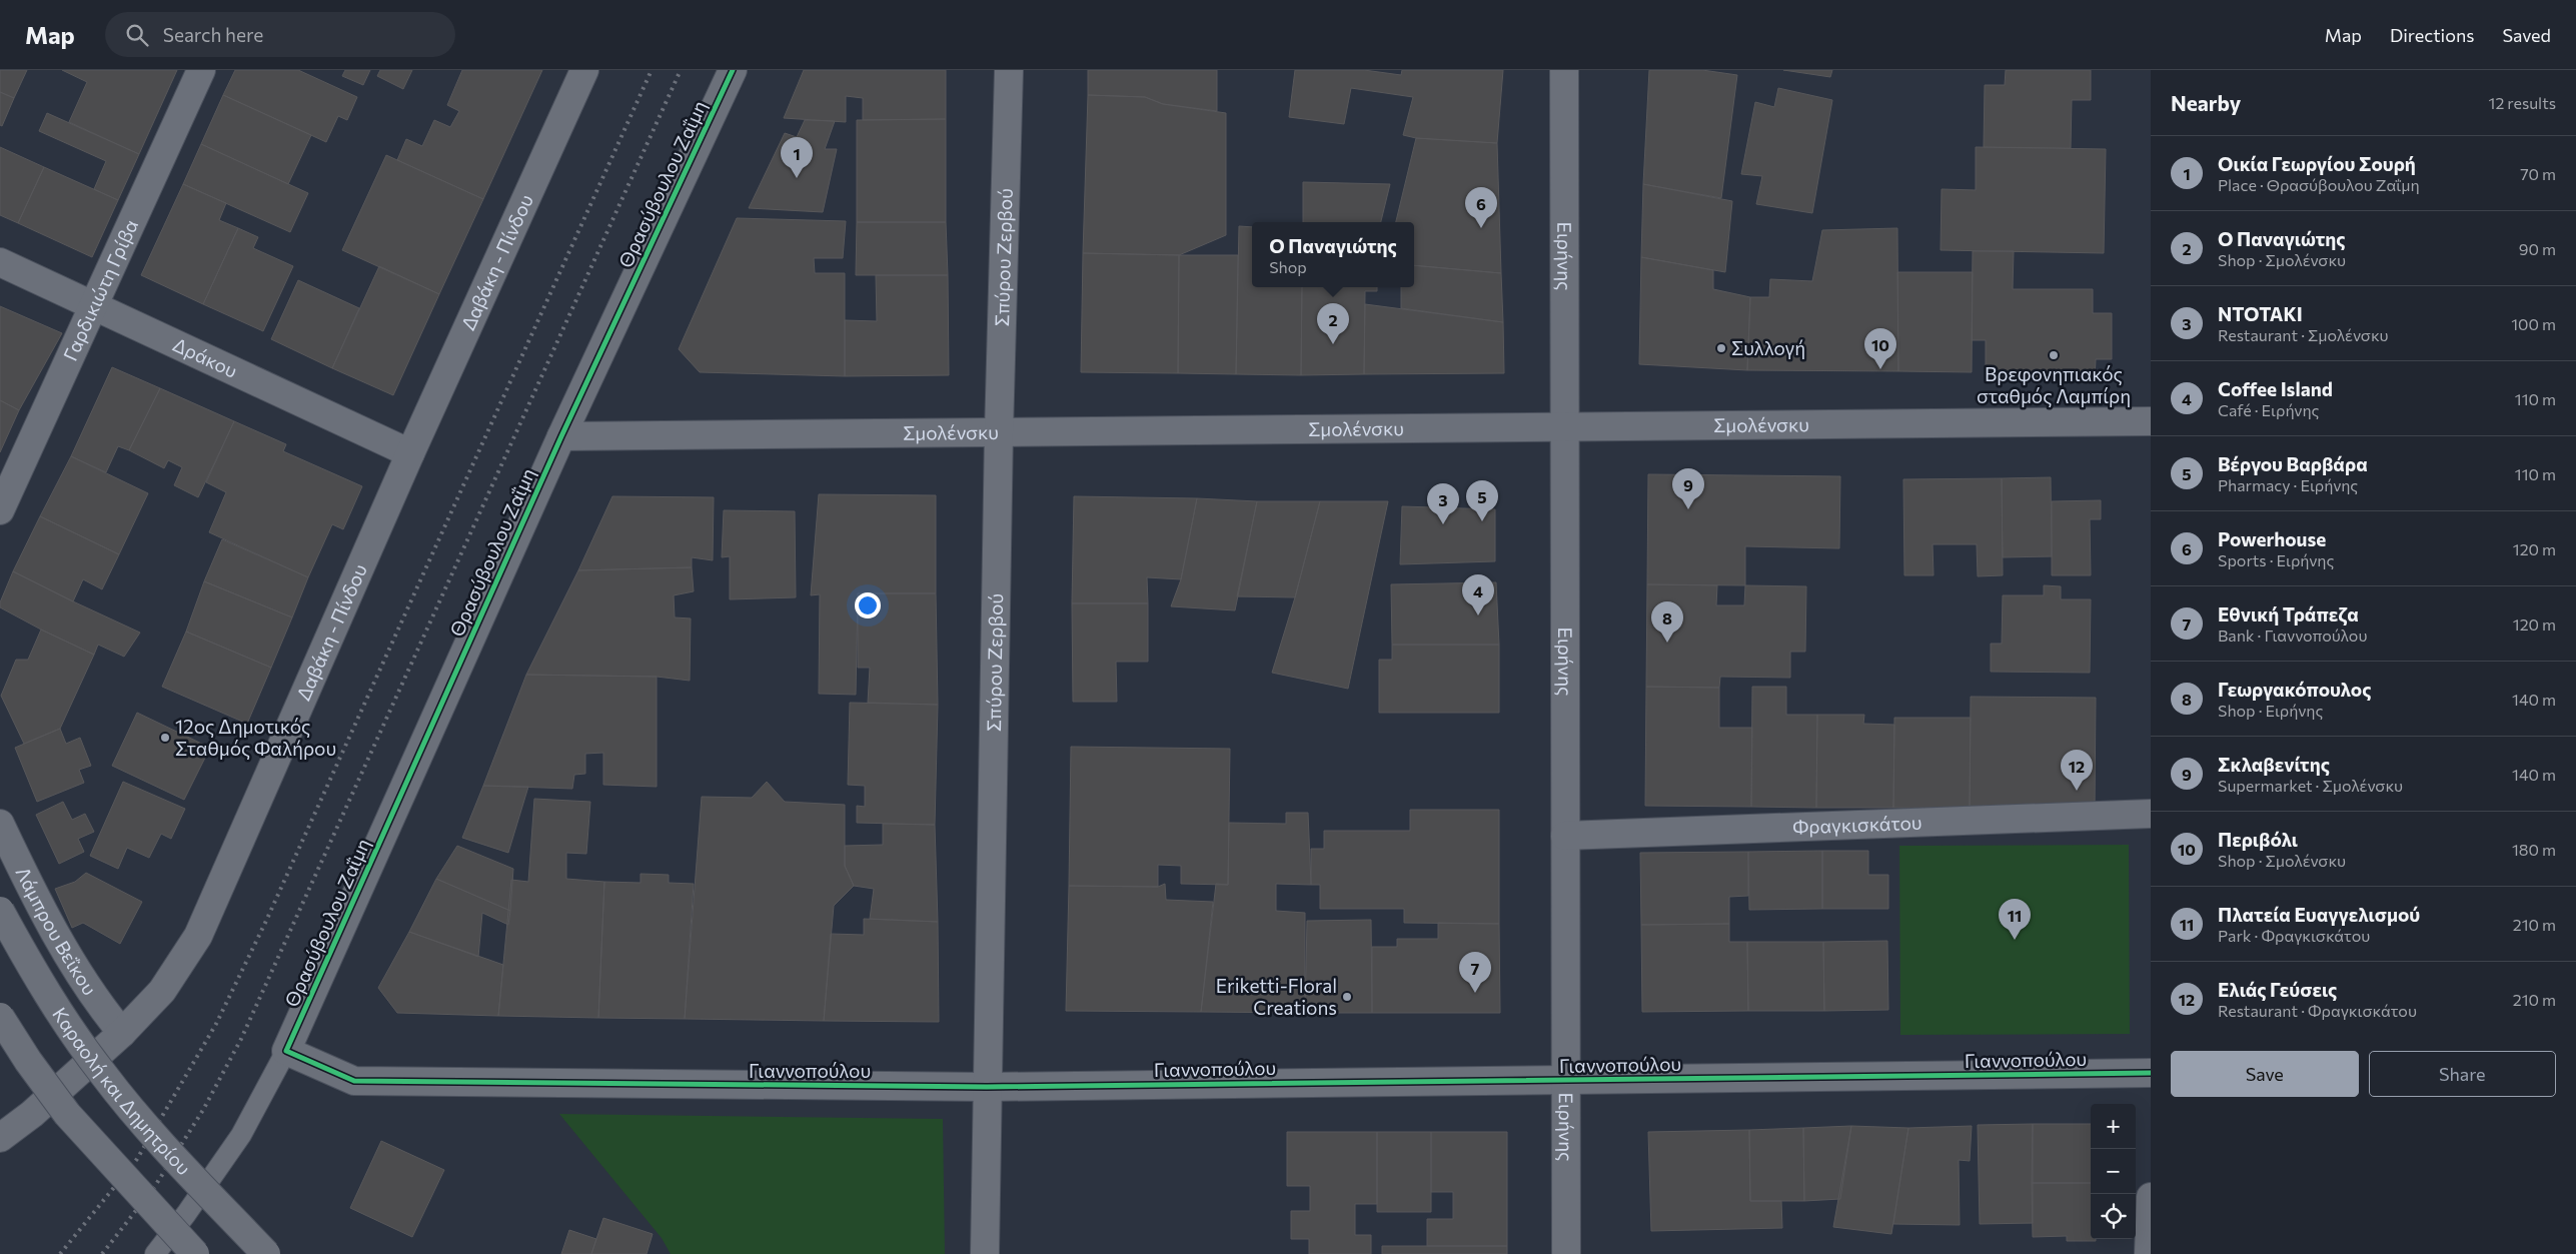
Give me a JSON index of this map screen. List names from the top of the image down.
{
  "streets": {
    "street": [
      "Θρασύβουλου Ζαΐμη",
      "Σπύρου Ζερβού",
      "Ειρήνης",
      "Δαβάκη - Πίνδου",
      "Γαρδικιώτη Γρίβα",
      "Δράκου",
      "Σμολένσκυ",
      "Φραγκισκάτου",
      "Λάμπρου Βεΐκου",
      "Γιαννοπούλου",
      "Καραολή και Δημητρίου"
    ]
  },
  "crossings": [
    ["Θρασύβουλου Ζαΐμη", "Σμολένσκυ"],
    ["Θρασύβουλου Ζαΐμη", "Γιαννοπούλου"],
    ["Σπύρου Ζερβού", "Σμολένσκυ"],
    ["Σπύρου Ζερβού", "Γιαννοπούλου"],
    ["Ειρήνης", "Σμολένσκυ"],
    ["Ειρήνης", "Φραγκισκάτου"],
    ["Ειρήνης", "Γιαννοπούλου"],
    ["Δαβάκη - Πίνδου", "Δράκου"],
    ["Δαβάκη - Πίνδου", "Λάμπρου Βεΐκου"],
    ["Γαρδικιώτη Γρίβα", "Δράκου"]
  ],
  "places": [
    "Συλλογή",
    "Bρεφονηπιακός σταθμός Λαμπίρη",
    "12ος Δημοτικός Σταθμός Φαλήρου",
    "Eriketti-Floral Creations"
  ],
  "page": {
    "header": "Map",
    "search": "Search here",
    "nav": ["Map", "Directions", "Saved"],
    "heading": ["Nearby", "12 results"],
    "list": [
      {
        "mark": "1",
        "name": "Οικία Γεωργίου Σουρή",
        "note": "Place · Θρασύβουλου Ζαΐμη",
        "value": "70 m"
      },
      {
        "mark": "2",
        "name": "Ο Παναγιώτης",
        "note": "Shop · Σμολένσκυ",
        "value": "90 m"
      },
      {
        "mark": "3",
        "name": "NTOTAKI",
        "note": "Restaurant · Σμολένσκυ",
        "value": "100 m"
      },
      {
        "mark": "4",
        "name": "Coffee Island",
        "note": "Café · Ειρήνης",
        "value": "110 m"
      },
      {
        "mark": "5",
        "name": "Βέργου Βαρβάρα",
        "note": "Pharmacy · Ειρήνης",
        "value": "110 m"
      },
      {
        "mark": "6",
        "name": "Powerhouse",
        "note": "Sports · Ειρήνης",
        "value": "120 m"
      },
      {
        "mark": "7",
        "name": "Εθνική Τράπεζα",
        "note": "Bank · Γιαννοπούλου",
        "value": "120 m"
      },
      {
        "mark": "8",
        "name": "Γεωργακόπουλος",
        "note": "Shop · Ειρήνης",
        "value": "140 m"
      },
      {
        "mark": "9",
        "name": "Σκλαβενίτης",
        "note": "Supermarket · Σμολένσκυ",
        "value": "140 m"
      },
      {
        "mark": "10",
        "name": "Περιβόλι",
        "note": "Shop · Σμολένσκυ",
        "value": "180 m"
      },
      {
        "mark": "11",
        "name": "Πλατεία Ευαγγελισμού",
        "note": "Park · Φραγκισκάτου",
        "value": "210 m"
      },
      {
        "mark": "12",
        "name": "Ελιάς Γεύσεις",
        "note": "Restaurant · Φραγκισκάτου",
        "value": "210 m"
      }
    ],
    "pins": [
      "1",
      "6",
      "2",
      "10",
      "9",
      "5",
      "3",
      "4",
      "8",
      "12",
      "11",
      "7"
    ],
    "popup": ["Ο Παναγιώτης", "Shop"],
    "buttons": ["Save", "Share"],
    "map_buttons": ["+", "−"]
  }
}
